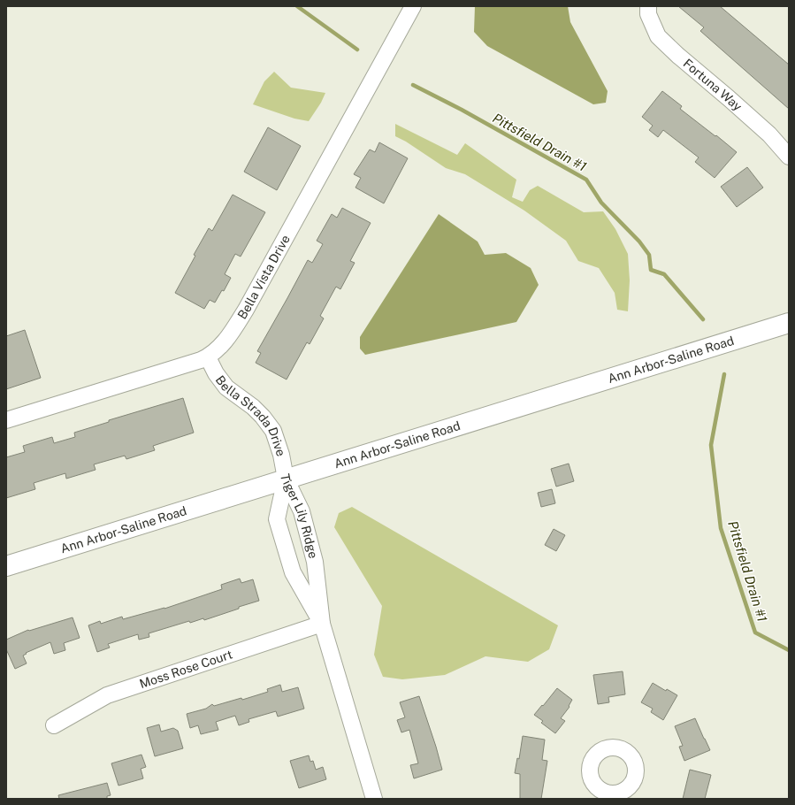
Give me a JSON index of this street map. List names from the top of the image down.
{
  "streets": {
    "main road": ["Ann Arbor-Saline Road"],
    "street": [
      "Fortuna Way",
      "Bella Vista Drive",
      "Bella Strada Drive",
      "Tiger Lily Ridge",
      "Moss Rose Court"
    ]
  },
  "crossings": [
    ["Bella Vista Drive", "Bella Strada Drive"],
    ["Ann Arbor-Saline Road", "Bella Strada Drive"],
    ["Ann Arbor-Saline Road", "Tiger Lily Ridge"],
    ["Bella Strada Drive", "Tiger Lily Ridge"],
    ["Tiger Lily Ridge", "Moss Rose Court"]
  ],
  "water": ["Pittsfield Drain #1"]
}
